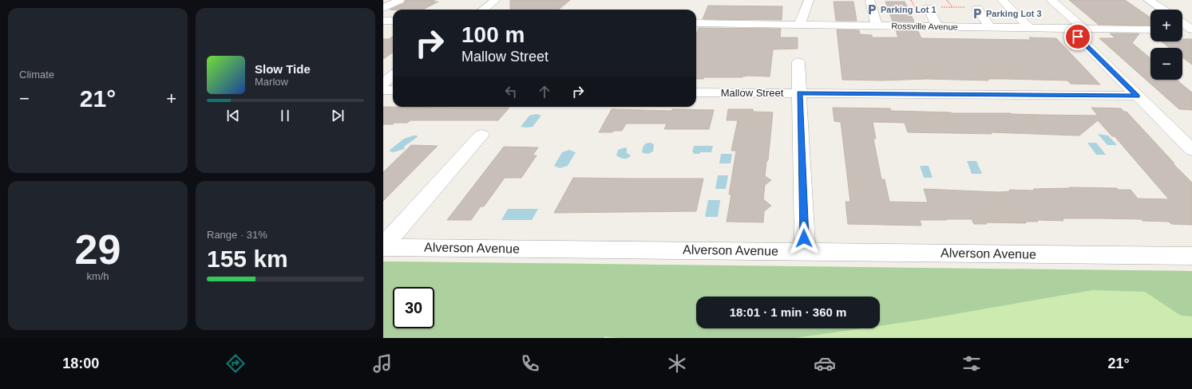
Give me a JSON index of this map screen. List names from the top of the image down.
{
  "streets": {
    "street": ["Rossville Avenue", "Mallow Street", "Alverson Avenue"]
  },
  "places": {
    "parking": ["Parking Lot 1", "Parking Lot 3"]
  },
  "page": {
    "tile": [
      "Climate",
      ["29", "km/h"],
      ["Range · 31%", "155 km"]
    ],
    "map_buttons": ["+", "−"],
    "turn": ["100 m", "Mallow Street"],
    "song": ["Slow Tide", "Marlow"],
    "heat": ["−", "21°", "+"],
    "limit": "30",
    "trip": "18:01 · 1 min · 360 m",
    "tabs": ["18:00", "21°"]
  }
}
